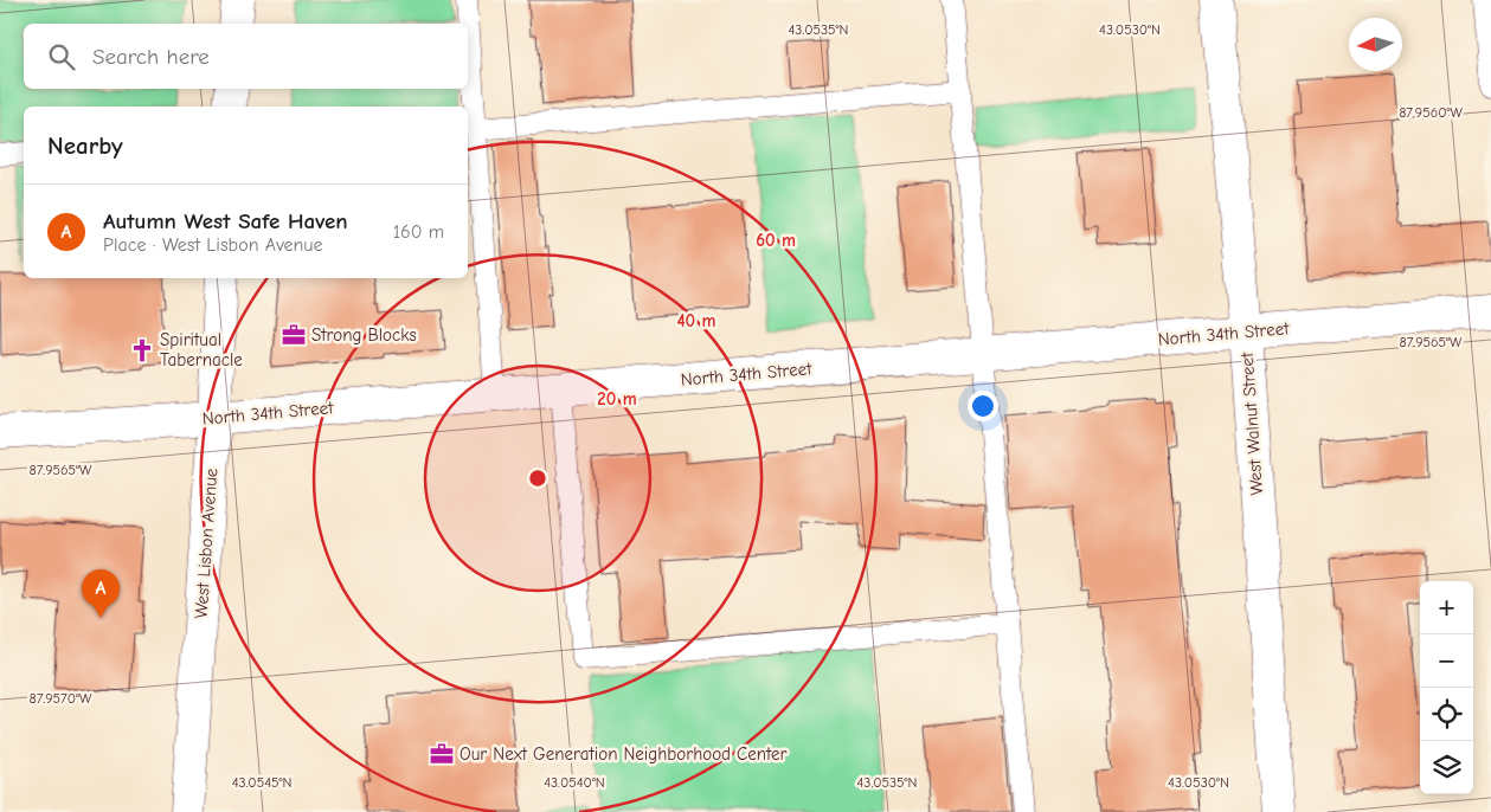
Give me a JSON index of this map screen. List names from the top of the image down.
{
  "streets": {
    "street": ["North 34th Street", "West Walnut Street", "West Lisbon Avenue"]
  },
  "crossings": [
    ["North 34th Street", "West Walnut Street"],
    ["North 34th Street", "West Lisbon Avenue"]
  ],
  "places": {
    "office": ["Strong Blocks", "Our Next Generation Neighborhood Center"],
    "church": ["Spiritual Tabernacle"]
  },
  "north": "left",
  "page": {
    "search": "Search here",
    "heading": "Nearby",
    "list": [
      {
        "mark": "A",
        "name": "Autumn West Safe Haven",
        "note": "Place · West Lisbon Avenue",
        "value": "160 m"
      }
    ],
    "pins": "A",
    "map_buttons": ["+", "−"]
  },
  "coordinates": [
    "43.0535°N",
    "43.0530°N",
    "87.9560°W",
    "87.9565°W",
    "87.9570°W",
    "43.0545°N",
    "43.0540°N"
  ],
  "rings": ["60 m", "40 m", "20 m"]
}
